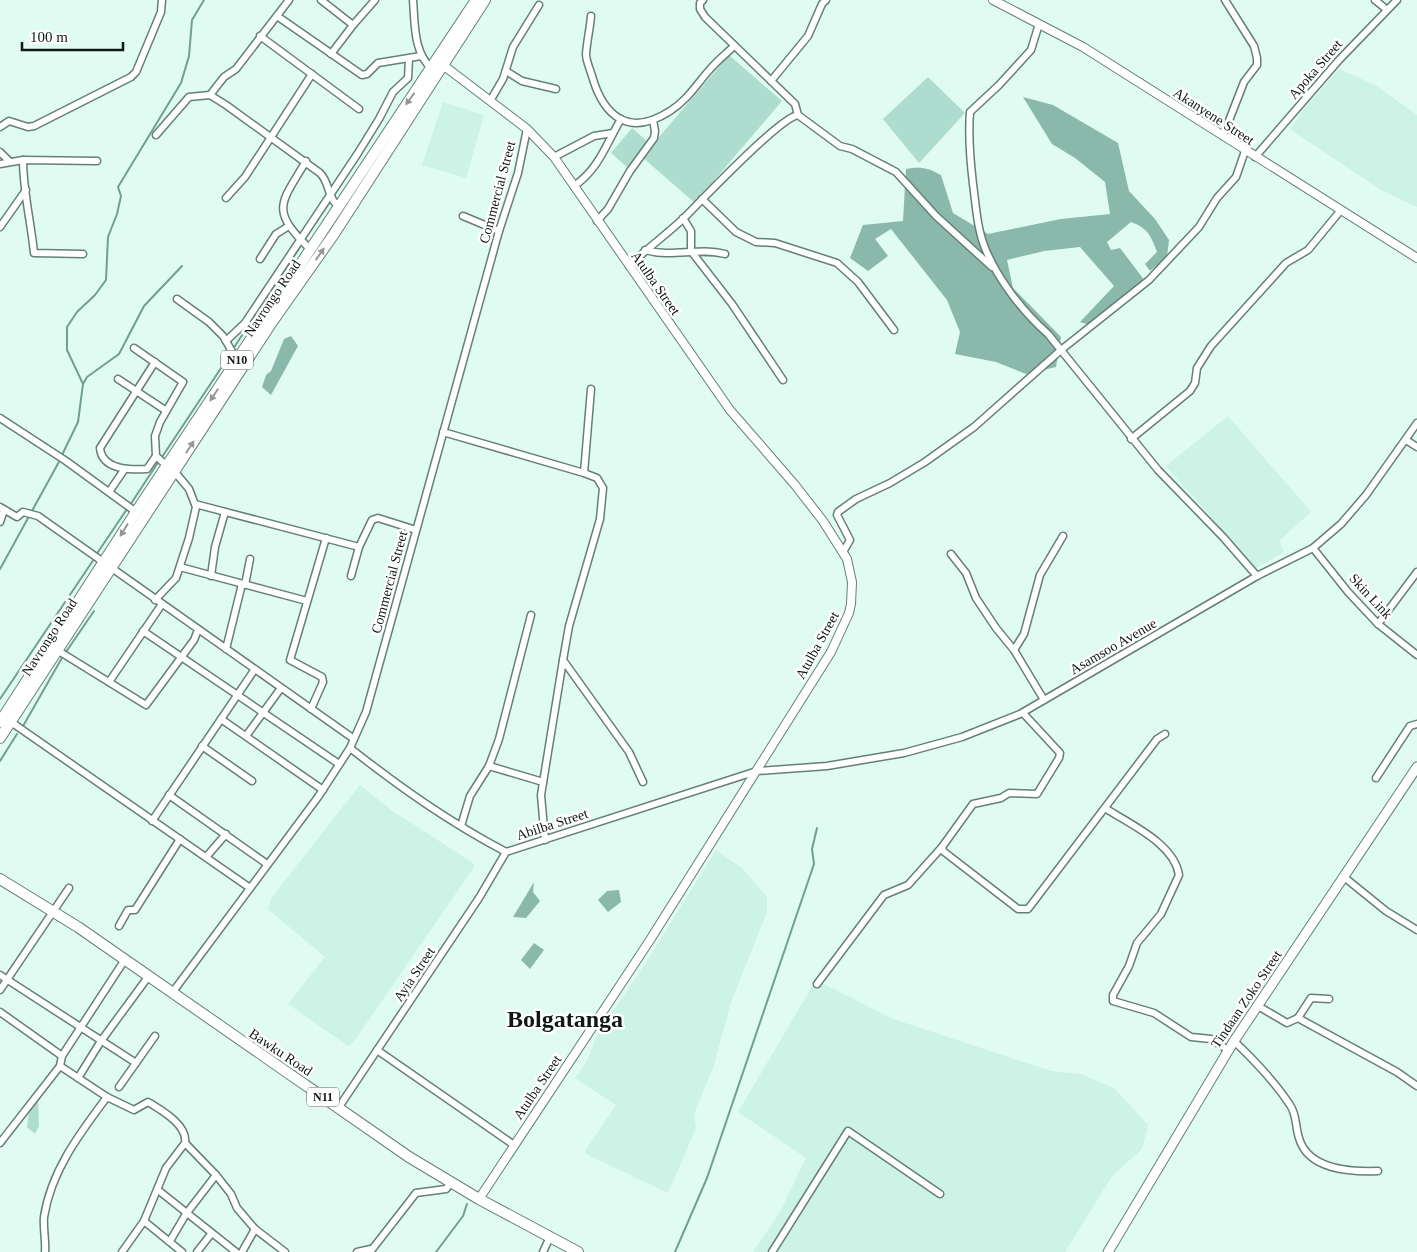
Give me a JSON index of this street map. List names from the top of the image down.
{
  "streets": {
    "highway": [
      "Navrongo Road",
      "N10",
      "Bawku Road",
      "N11"
    ],
    "main road": ["Tindaan Zoko Street"],
    "street": [
      "Apoka Street",
      "Akanyene Street",
      "Commercial Street",
      "Atulba Street",
      "Skin Link",
      "Asamsoo Avenue",
      "Abilba Street",
      "Ayia Street"
    ]
  },
  "crossings": [
    ["Apoka Street", "Akanyene Street"],
    ["Commercial Street", "Atulba Street"],
    ["Commercial Street", "Abilba Street"],
    ["Commercial Street", "Bawku Road"],
    ["Atulba Street", "Navrongo Road"],
    ["Atulba Street", "Asamsoo Avenue"],
    ["Atulba Street", "Abilba Street"],
    ["Atulba Street", "Bawku Road"],
    ["Skin Link", "Asamsoo Avenue"],
    ["Asamsoo Avenue", "Abilba Street"],
    ["Abilba Street", "Ayia Street"],
    ["Ayia Street", "Bawku Road"]
  ],
  "districts": ["Bolgatanga"],
  "scale_bar": "100 m"
}
